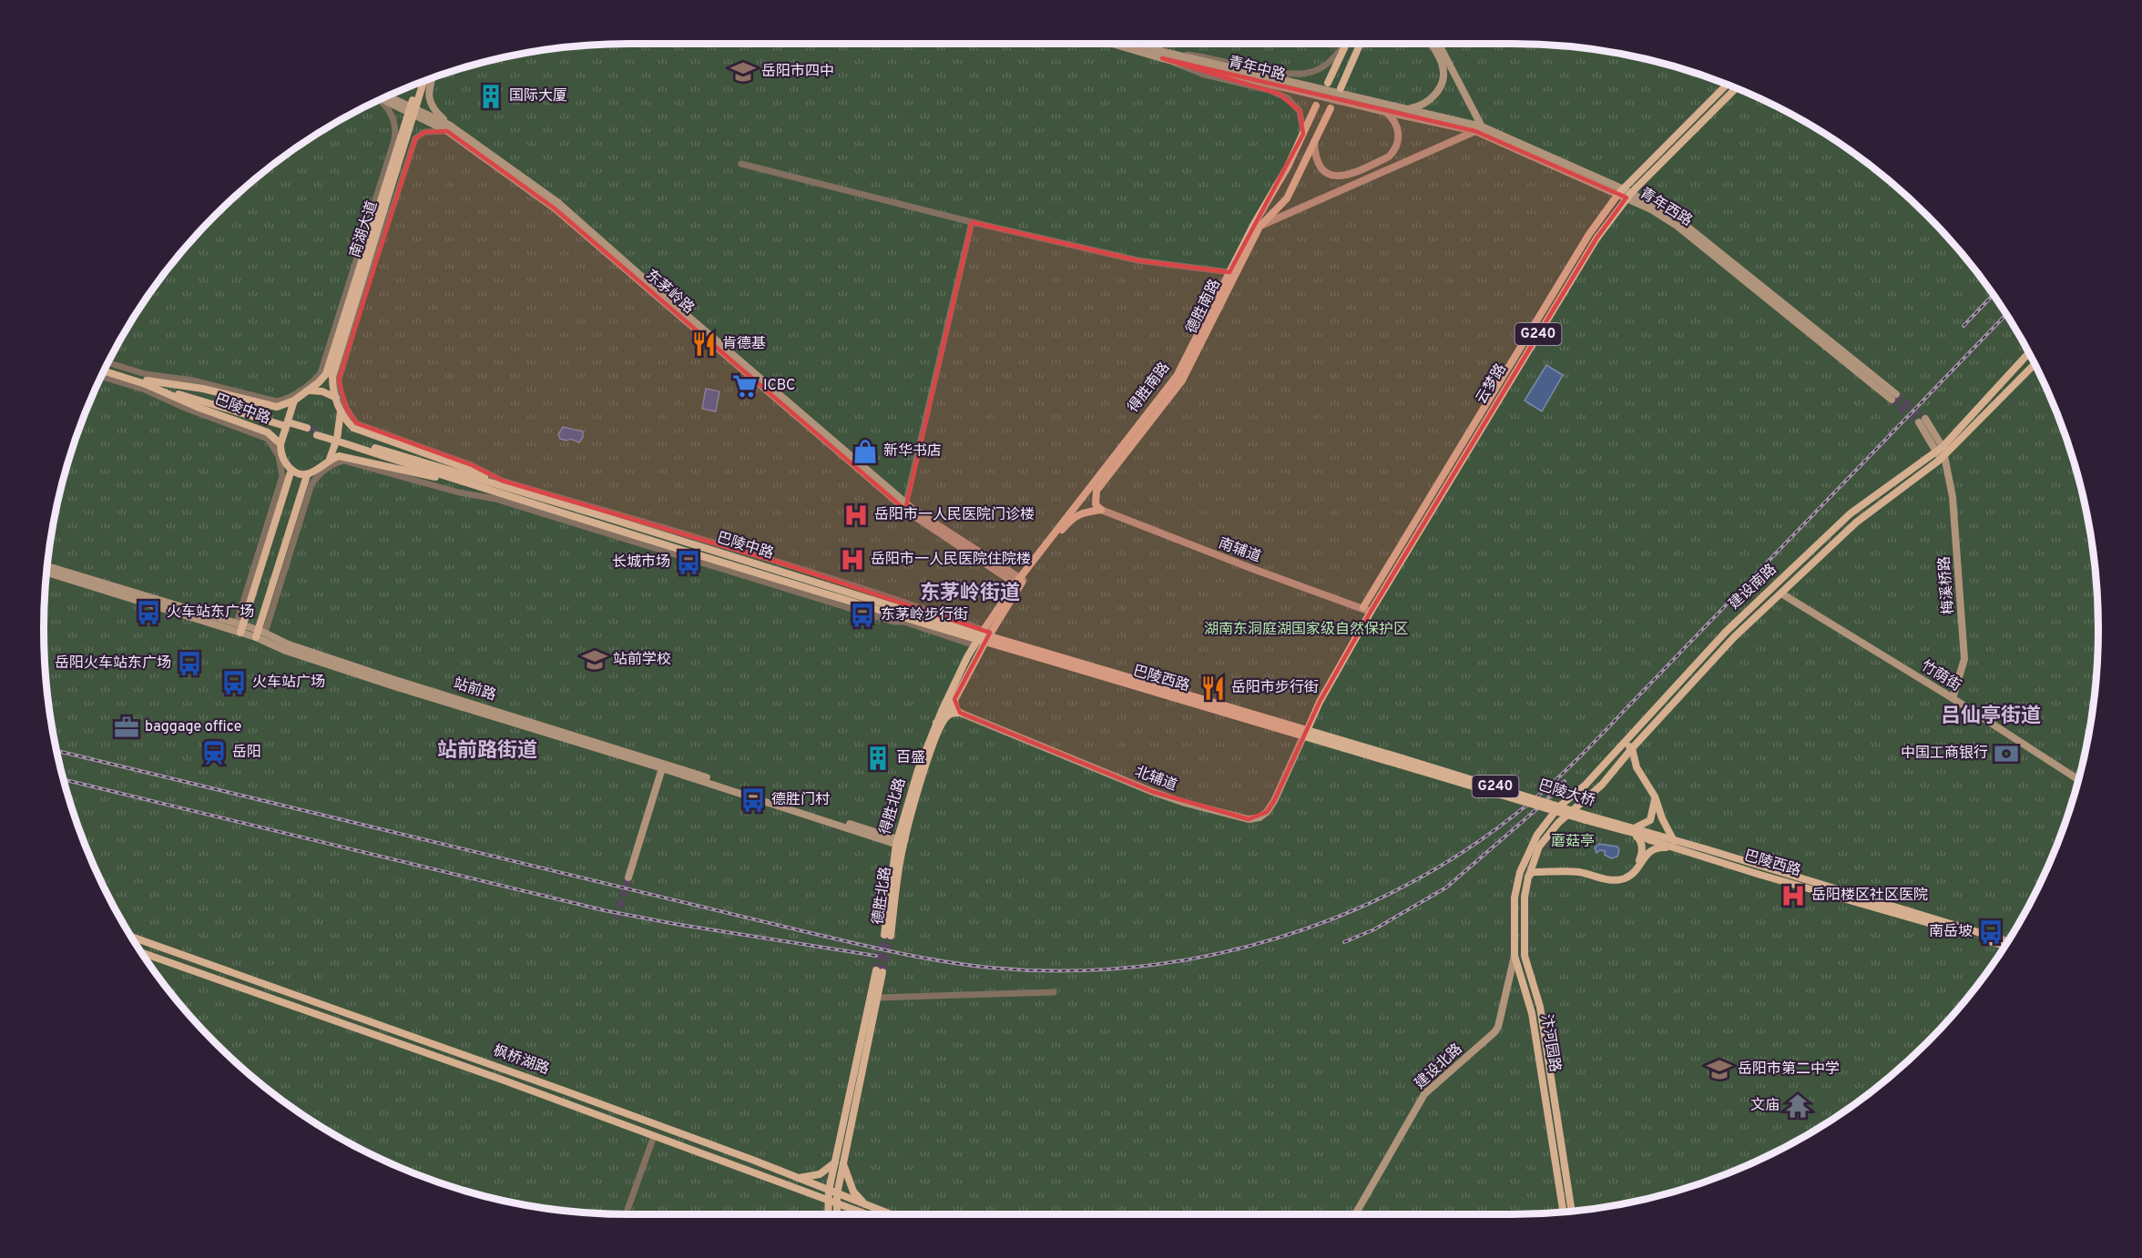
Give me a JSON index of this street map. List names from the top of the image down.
{
  "streets": {
    "main road": [
      "青年中路",
      "青年西路",
      "南湖大道",
      "东茅岭路",
      "德胜南路",
      "G240",
      "得胜南路",
      "巴陵中路",
      "南辅道",
      "梅溪桥路",
      "建设南路",
      "竹荫街",
      "巴陵西路",
      "站前路",
      "北辅道",
      "巴陵大桥",
      "得胜北路",
      "德胜北路",
      "汴河园路",
      "枫桥湖路",
      "建设北路"
    ]
  },
  "crossings": [
    ["青年中路", "青年西路"],
    ["青年西路", "G240"],
    ["南湖大道", "东茅岭路"],
    ["南湖大道", "巴陵中路"],
    ["东茅岭路", "得胜南路"],
    ["德胜南路", "得胜南路"],
    ["德胜南路", "南辅道"],
    ["G240", "南辅道"],
    ["G240", "巴陵西路"],
    ["G240", "北辅道"],
    ["得胜南路", "巴陵中路"],
    ["得胜南路", "南辅道"],
    ["得胜南路", "巴陵西路"],
    ["得胜南路", "得胜北路"],
    ["得胜南路", "德胜北路"],
    ["巴陵中路", "巴陵西路"],
    ["巴陵中路", "得胜北路"],
    ["梅溪桥路", "建设南路"],
    ["梅溪桥路", "竹荫街"],
    ["建设南路", "竹荫街"],
    ["建设南路", "汴河园路"],
    ["巴陵西路", "北辅道"],
    ["巴陵西路", "巴陵大桥"],
    ["巴陵西路", "得胜北路"],
    ["站前路", "得胜北路"],
    ["站前路", "德胜北路"],
    ["得胜北路", "德胜北路"],
    ["汴河园路", "建设北路"]
  ],
  "districts": ["东茅岭街道", "吕仙亭街道", "站前路街道"],
  "parks": ["湖南东洞庭湖国家级自然保护区", "蘑菇亭"],
  "places": {
    "school or university": ["岳阳市四中", "站前学校", "岳阳市第二中学"],
    "building": ["国际大厦", "百盛"],
    "restaurant": ["肯德基", "岳阳市步行街"],
    "supermarket": ["ICBC"],
    "shop": ["新华书店"],
    "hospital": ["岳阳市一人民医院门诊楼", "岳阳市一人民医院住院楼", "岳阳楼区社区医院"],
    "bus stop": [
      "长城市场",
      "火车站东广场",
      "东茅岭步行街",
      "岳阳火车站东广场",
      "火车站广场",
      "德胜门村",
      "南岳坡"
    ],
    "office": ["baggage office"],
    "station": ["岳阳"],
    "bank": ["中国工商银行"],
    "temple": ["文庙"]
  }
}
